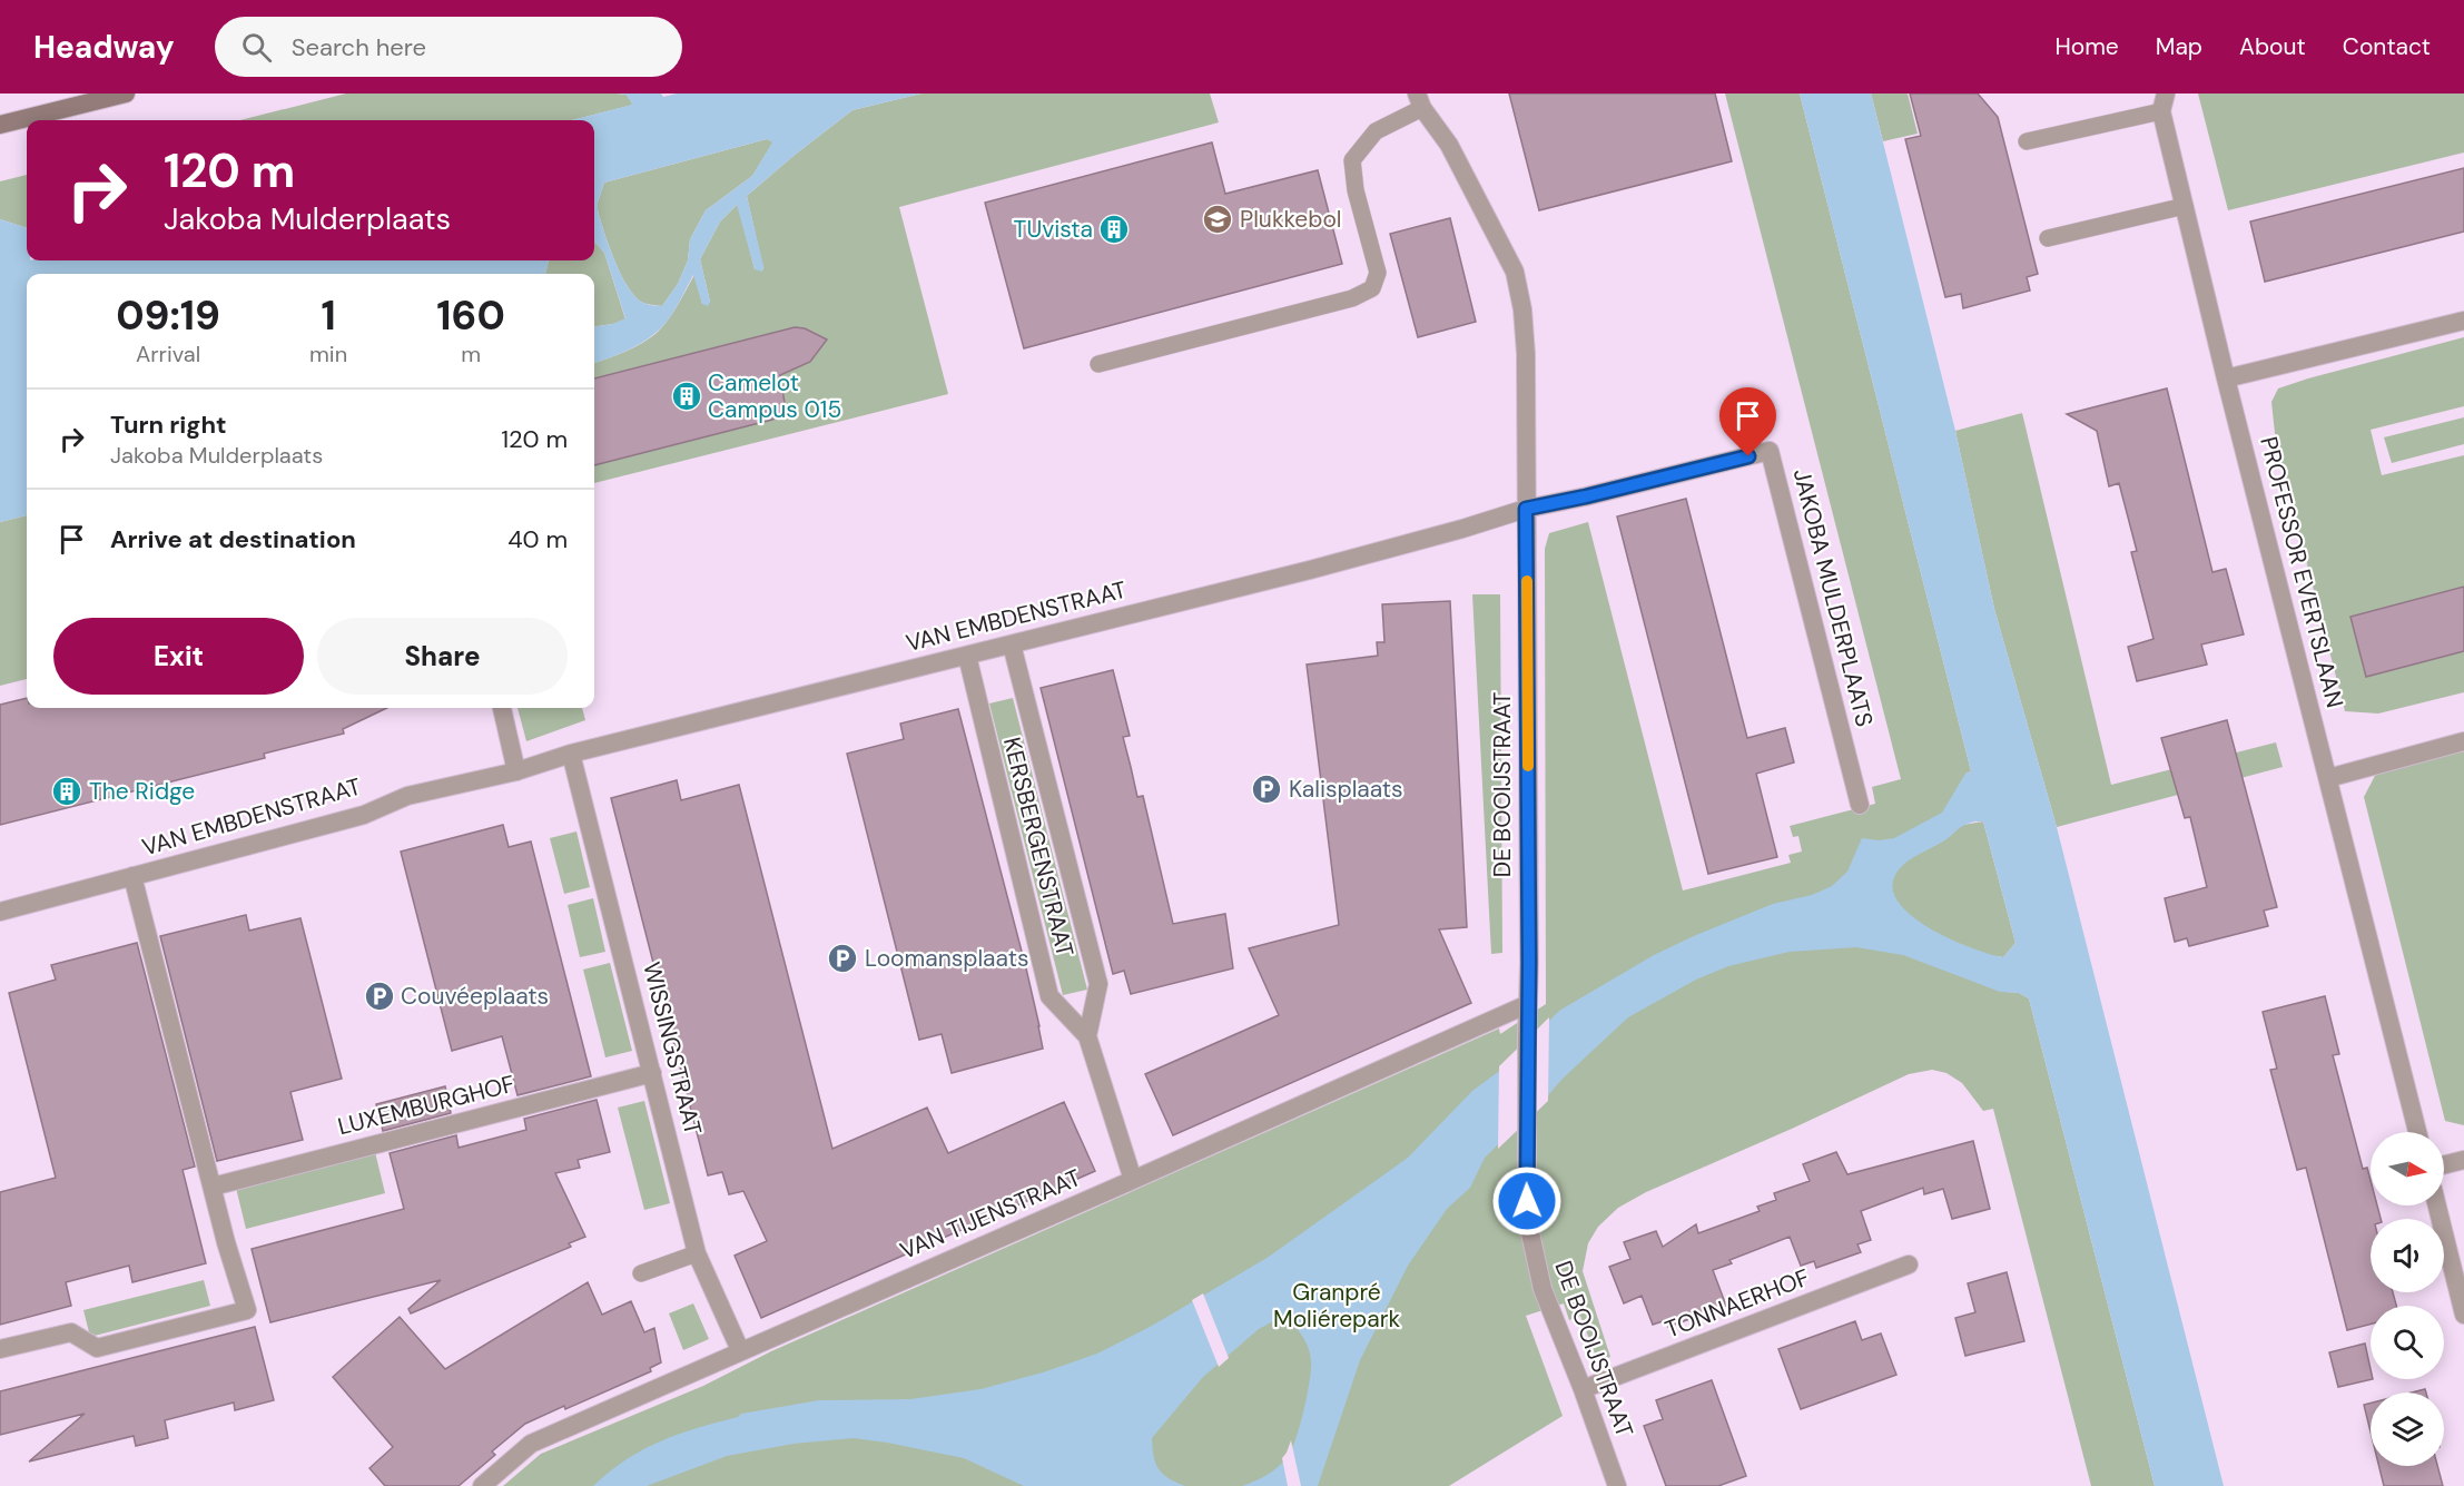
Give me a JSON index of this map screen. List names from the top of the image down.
{
  "streets": {
    "street": [
      "PROFESSOR EVERTSLAAN",
      "JAKOBA MULDERPLAATS",
      "VAN EMBDENSTRAAT",
      "DE BOOIJSTRAAT",
      "KERSBERGENSTRAAT",
      "WISSINGSTRAAT",
      "LUXEMBURGHOF",
      "VAN TIJENSTRAAT",
      "TONNAERHOF"
    ]
  },
  "crossings": [
    ["JAKOBA MULDERPLAATS", "VAN EMBDENSTRAAT"],
    ["JAKOBA MULDERPLAATS", "DE BOOIJSTRAAT"],
    ["VAN EMBDENSTRAAT", "DE BOOIJSTRAAT"],
    ["VAN EMBDENSTRAAT", "KERSBERGENSTRAAT"],
    ["VAN EMBDENSTRAAT", "WISSINGSTRAAT"],
    ["DE BOOIJSTRAAT", "VAN TIJENSTRAAT"],
    ["DE BOOIJSTRAAT", "TONNAERHOF"],
    ["KERSBERGENSTRAAT", "VAN TIJENSTRAAT"],
    ["WISSINGSTRAAT", "LUXEMBURGHOF"],
    ["WISSINGSTRAAT", "VAN TIJENSTRAAT"]
  ],
  "parks": ["Granpré Moliérepark"],
  "places": {
    "school or university": ["Plukkebol"],
    "building": ["TUvista", "Camelot Campus 015", "The Ridge"],
    "parking": ["Kalisplaats", "Loomansplaats", "Couvéeplaats"]
  },
  "north": "right",
  "page": {
    "header": "Headway",
    "search": "Search here",
    "nav": [
      "Home",
      "Map",
      "About",
      "Contact"
    ],
    "turn": ["120 m", "Jakoba Mulderplaats"],
    "eta": [
      "09:19",
      "Arrival",
      "1",
      "min",
      "160",
      "m"
    ],
    "list": [
      {
        "name": "Turn right",
        "note": "Jakoba Mulderplaats",
        "value": "120 m"
      },
      {
        "name": "Arrive at destination",
        "value": "40 m"
      }
    ],
    "buttons": ["Exit", "Share"]
  }
}
